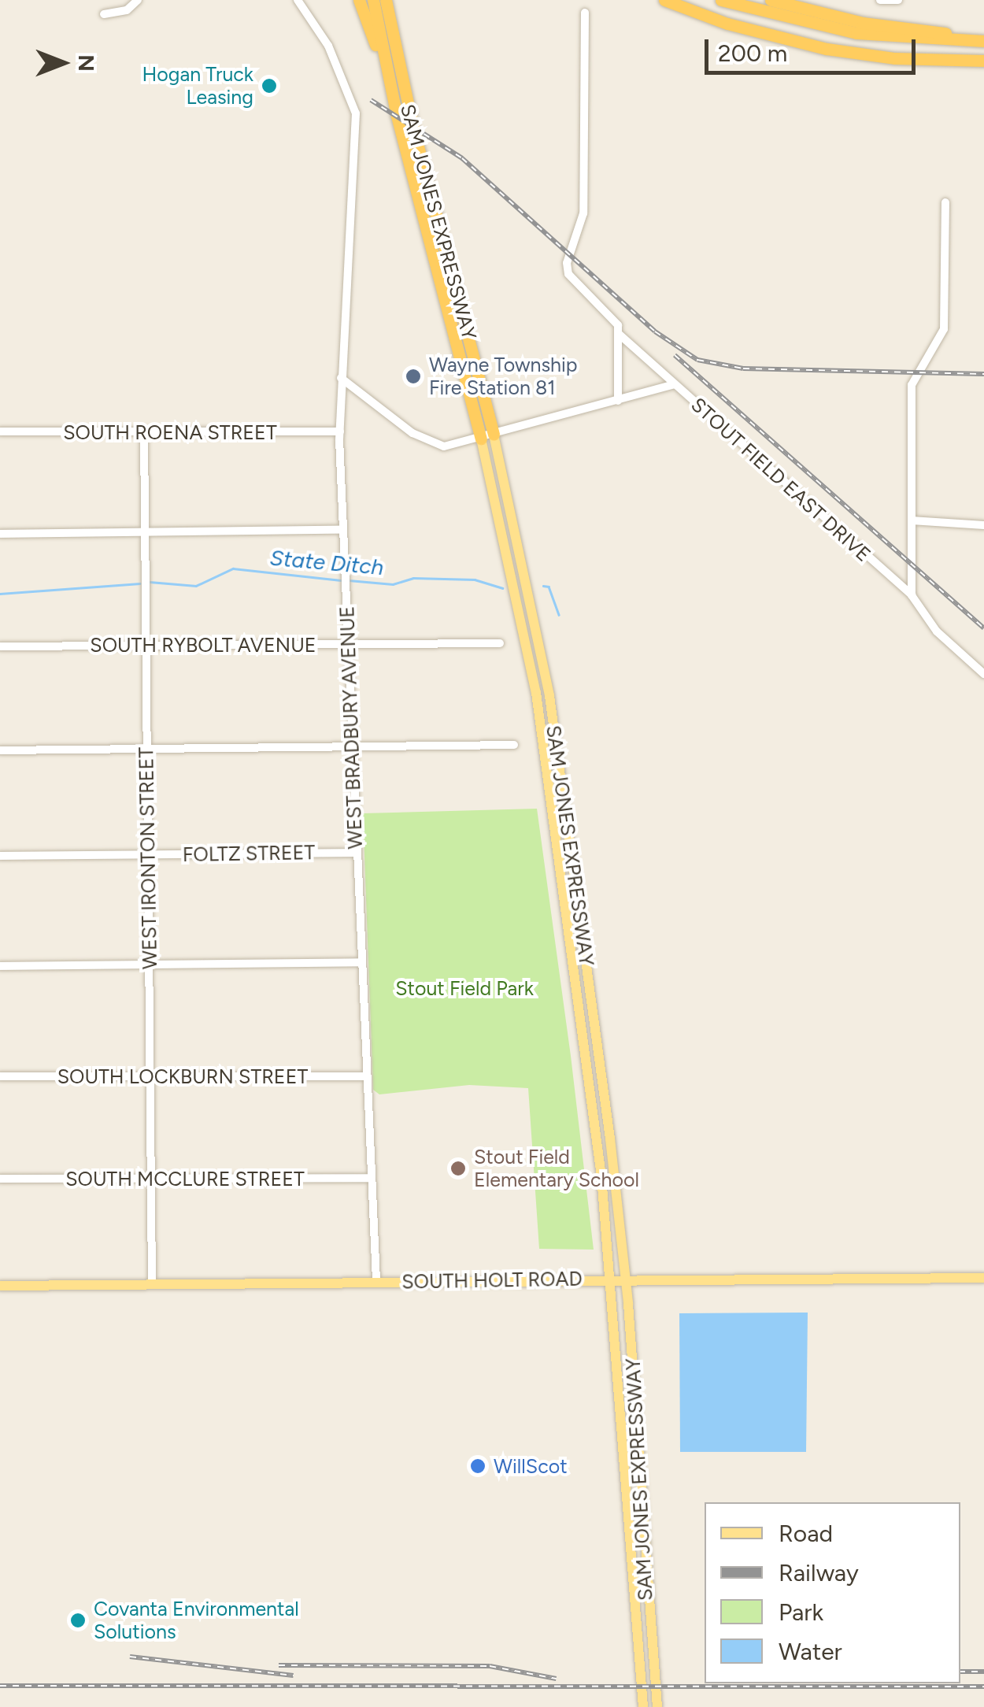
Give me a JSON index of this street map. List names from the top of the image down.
{
  "streets": {
    "highway": ["SAM JONES EXPRESSWAY"],
    "main road": ["SOUTH HOLT ROAD"],
    "street": [
      "SOUTH ROENA STREET",
      "STOUT FIELD EAST DRIVE",
      "SOUTH RYBOLT AVENUE",
      "WEST BRADBURY AVENUE",
      "FOLTZ STREET",
      "WEST IRONTON STREET",
      "SOUTH LOCKBURN STREET",
      "SOUTH MCCLURE STREET"
    ]
  },
  "crossings": [
    ["SAM JONES EXPRESSWAY", "STOUT FIELD EAST DRIVE"],
    ["SAM JONES EXPRESSWAY", "SOUTH HOLT ROAD"],
    ["SOUTH ROENA STREET", "WEST BRADBURY AVENUE"],
    ["SOUTH ROENA STREET", "WEST IRONTON STREET"],
    ["STOUT FIELD EAST DRIVE", "WEST BRADBURY AVENUE"],
    ["SOUTH RYBOLT AVENUE", "WEST BRADBURY AVENUE"],
    ["SOUTH RYBOLT AVENUE", "WEST IRONTON STREET"],
    ["WEST BRADBURY AVENUE", "FOLTZ STREET"],
    ["WEST BRADBURY AVENUE", "SOUTH LOCKBURN STREET"],
    ["WEST BRADBURY AVENUE", "SOUTH MCCLURE STREET"],
    ["WEST BRADBURY AVENUE", "SOUTH HOLT ROAD"],
    ["FOLTZ STREET", "WEST IRONTON STREET"],
    ["WEST IRONTON STREET", "SOUTH LOCKBURN STREET"],
    ["WEST IRONTON STREET", "SOUTH MCCLURE STREET"],
    ["WEST IRONTON STREET", "SOUTH HOLT ROAD"]
  ],
  "water": ["State Ditch"],
  "parks": ["Stout Field Park"],
  "places": [
    "Hogan Truck Leasing",
    "Wayne Township Fire Station 81",
    "Stout Field Elementary School",
    "WillScot",
    "Covanta Environmental Solutions"
  ],
  "legend": [
    "Road",
    "Railway",
    "Park",
    "Water"
  ],
  "scale_bar": "200 m",
  "north": "right"
}
